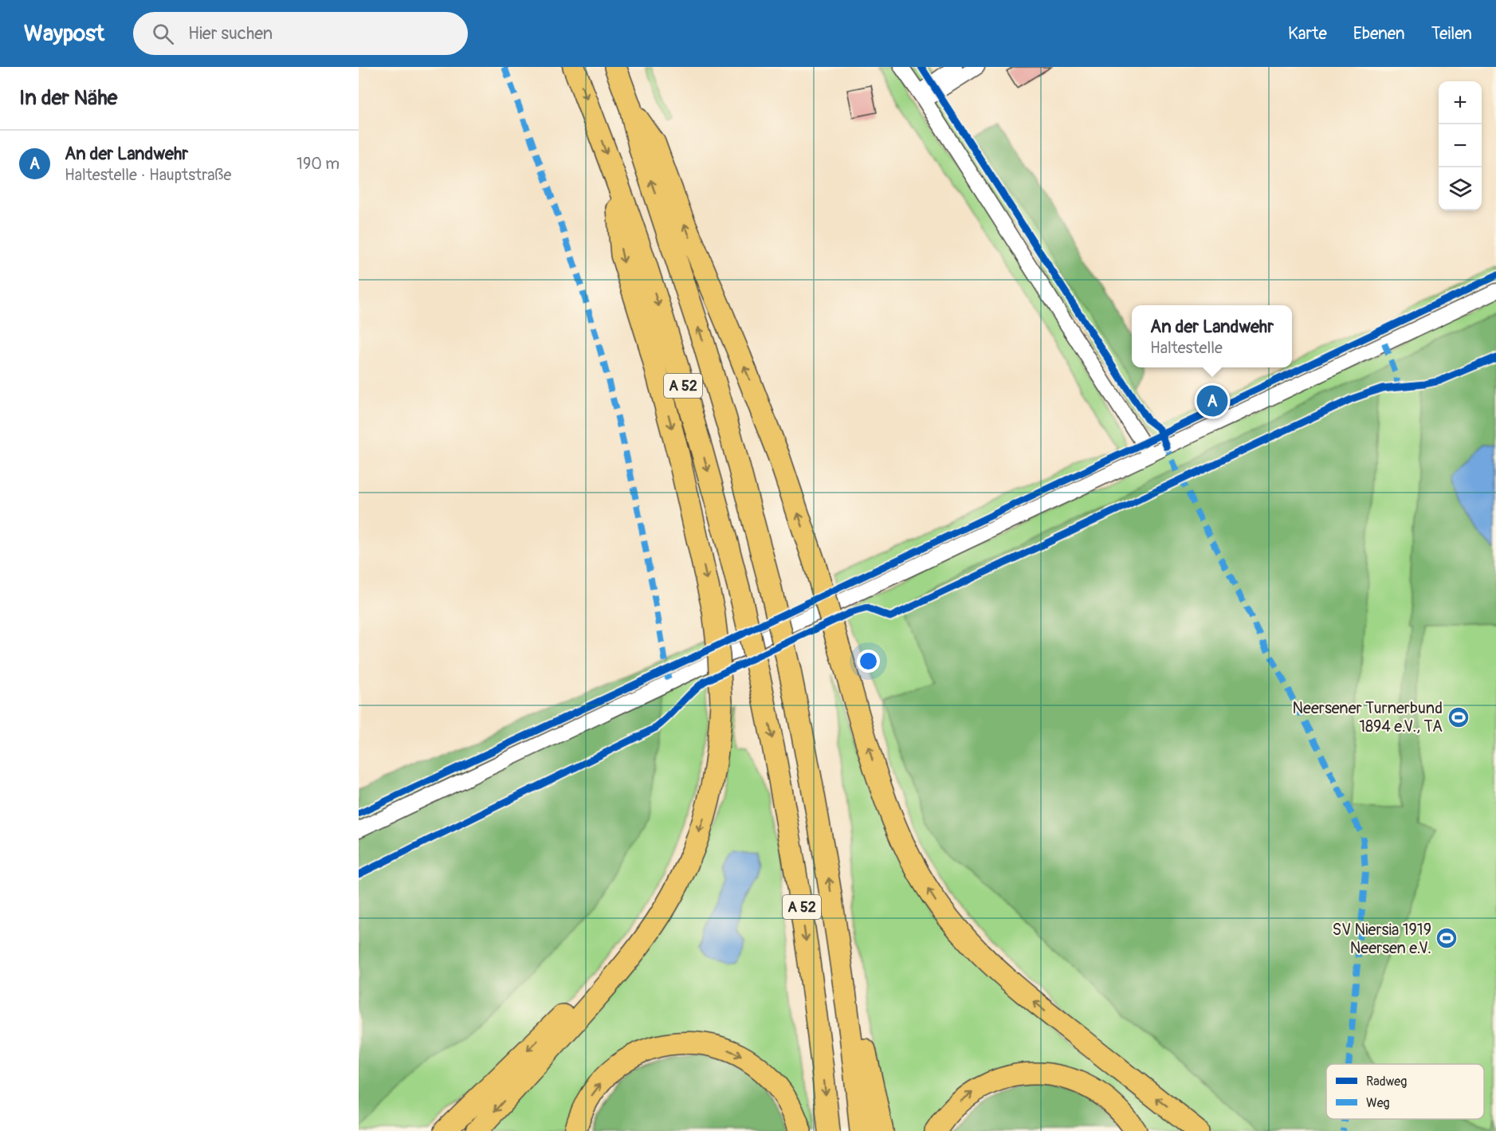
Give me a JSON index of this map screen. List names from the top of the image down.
{
  "streets": {
    "highway": ["A 52"]
  },
  "places": {
    "sports": ["Neersener Turnerbund 1894 e.V., TA", "SV Niersia 1919 Neersen e.V."]
  },
  "legend": ["Radweg", "Weg"],
  "page": {
    "header": "Waypost",
    "search": "Hier suchen",
    "nav": ["Karte", "Ebenen", "Teilen"],
    "heading": "In der Nähe",
    "map_buttons": ["+", "−"],
    "list": [
      {
        "mark": "A",
        "name": "An der Landwehr",
        "note": "Haltestelle · Hauptstraße",
        "value": "190 m"
      }
    ],
    "popup": ["An der Landwehr", "Haltestelle"],
    "pins": "A"
  }
}
